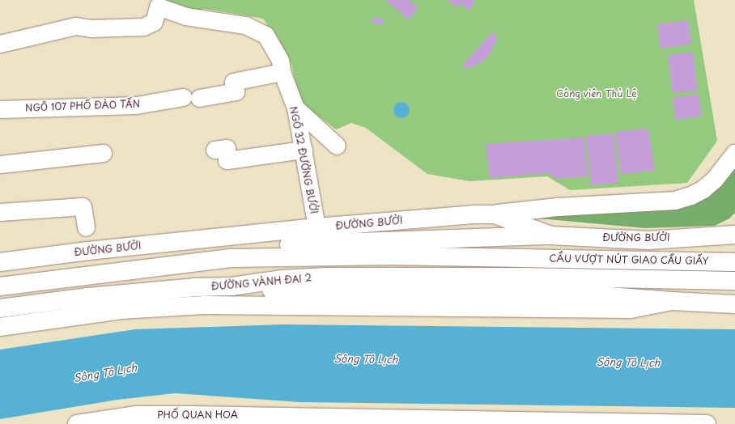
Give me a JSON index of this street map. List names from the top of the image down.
{
  "streets": {
    "main road": [
      "ĐƯỜNG BƯỞI",
      "CẦU VƯỢT NÚT GIAO CẦU GIẤY",
      "ĐƯỜNG VÀNH ĐAI 2",
      "PHỐ QUAN HOA"
    ],
    "lane": ["NGÕ 107 PHỐ ĐÀO TẤN", "NGÕ 32 ĐƯỜNG BƯỞI"]
  },
  "crossings": [
    ["NGÕ 107 PHỐ ĐÀO TẤN", "NGÕ 32 ĐƯỜNG BƯỞI"],
    ["NGÕ 32 ĐƯỜNG BƯỞI", "ĐƯỜNG BƯỞI"],
    ["CẦU VƯỢT NÚT GIAO CẦU GIẤY", "ĐƯỜNG VÀNH ĐAI 2"]
  ],
  "water": ["Sông Tô Lịch"],
  "parks": ["Công viên Thủ Lệ"]
}
